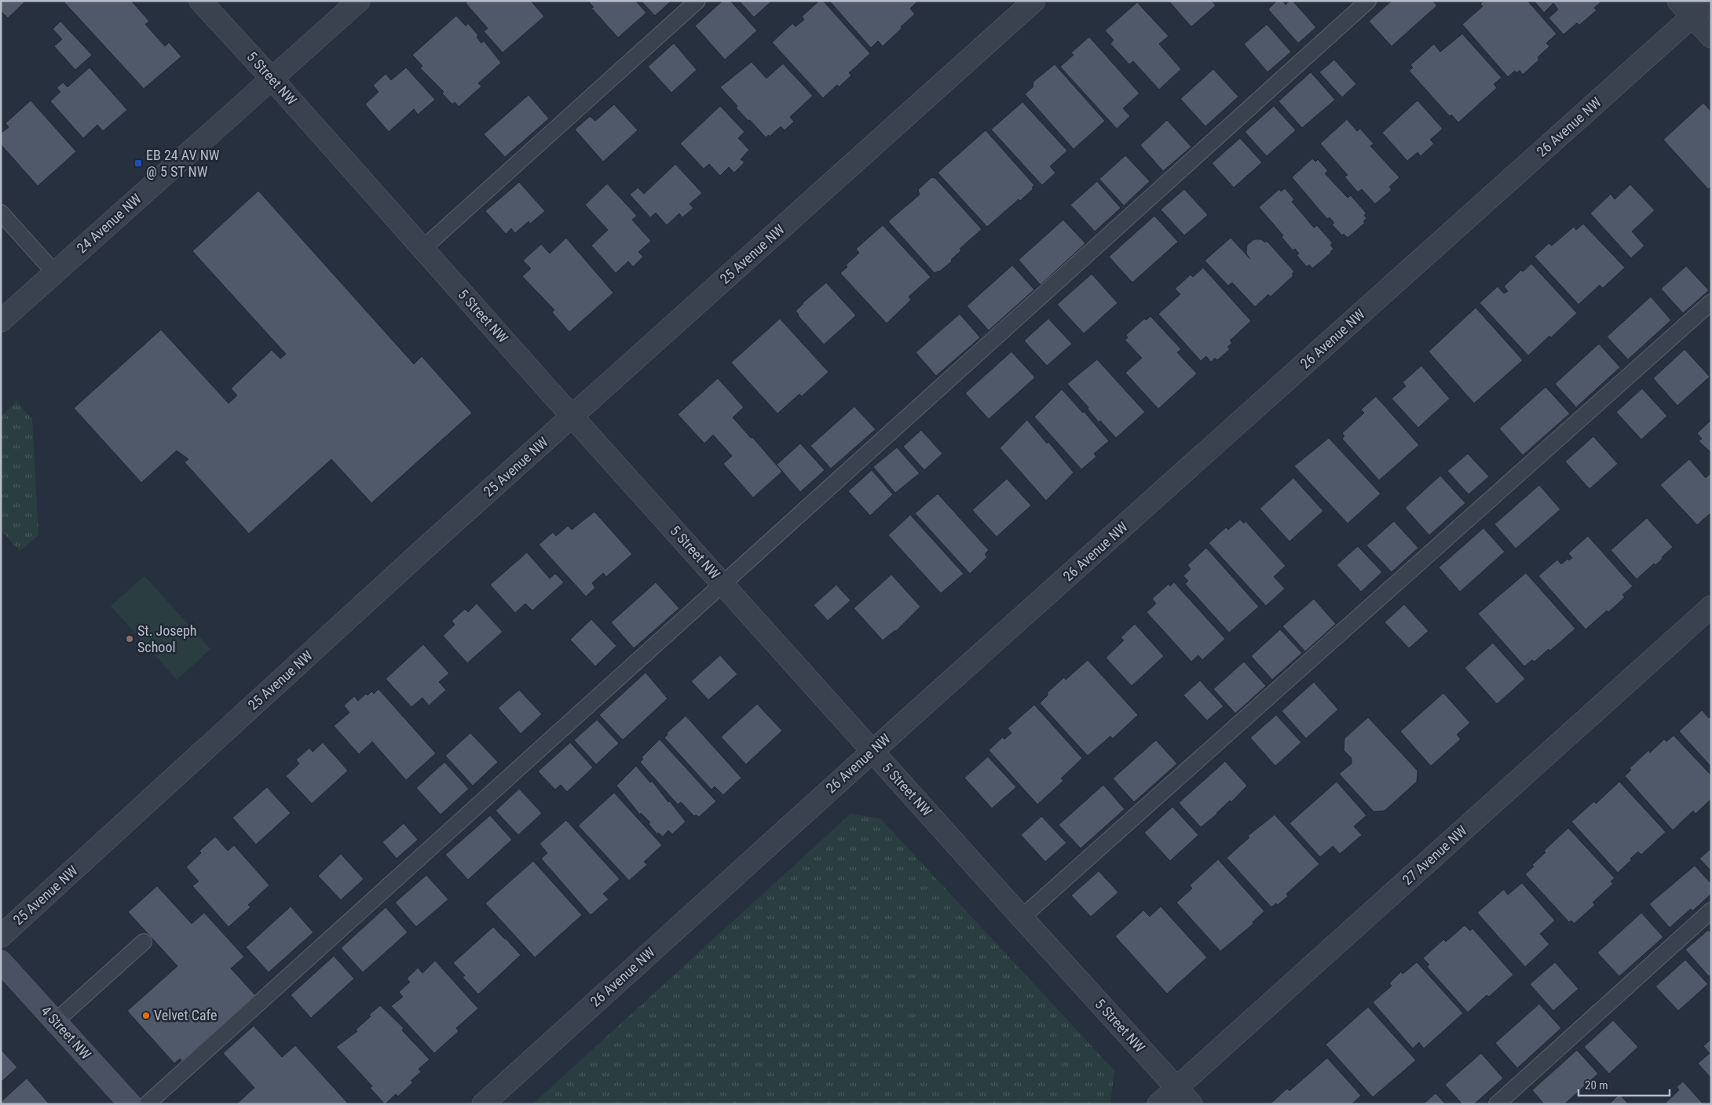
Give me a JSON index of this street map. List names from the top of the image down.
{
  "streets": {
    "main road": ["4 Street NW"],
    "street": [
      "5 Street NW",
      "26 Avenue NW",
      "24 Avenue NW",
      "25 Avenue NW",
      "27 Avenue NW"
    ]
  },
  "crossings": [
    ["5 Street NW", "26 Avenue NW"],
    ["5 Street NW", "24 Avenue NW"],
    ["5 Street NW", "25 Avenue NW"],
    ["5 Street NW", "27 Avenue NW"]
  ],
  "places": {
    "transit": ["EB 24 AV NW @ 5 ST NW"],
    "other": ["St. Joseph School", "Velvet Cafe"]
  },
  "scale_bar": "20 m"
}
